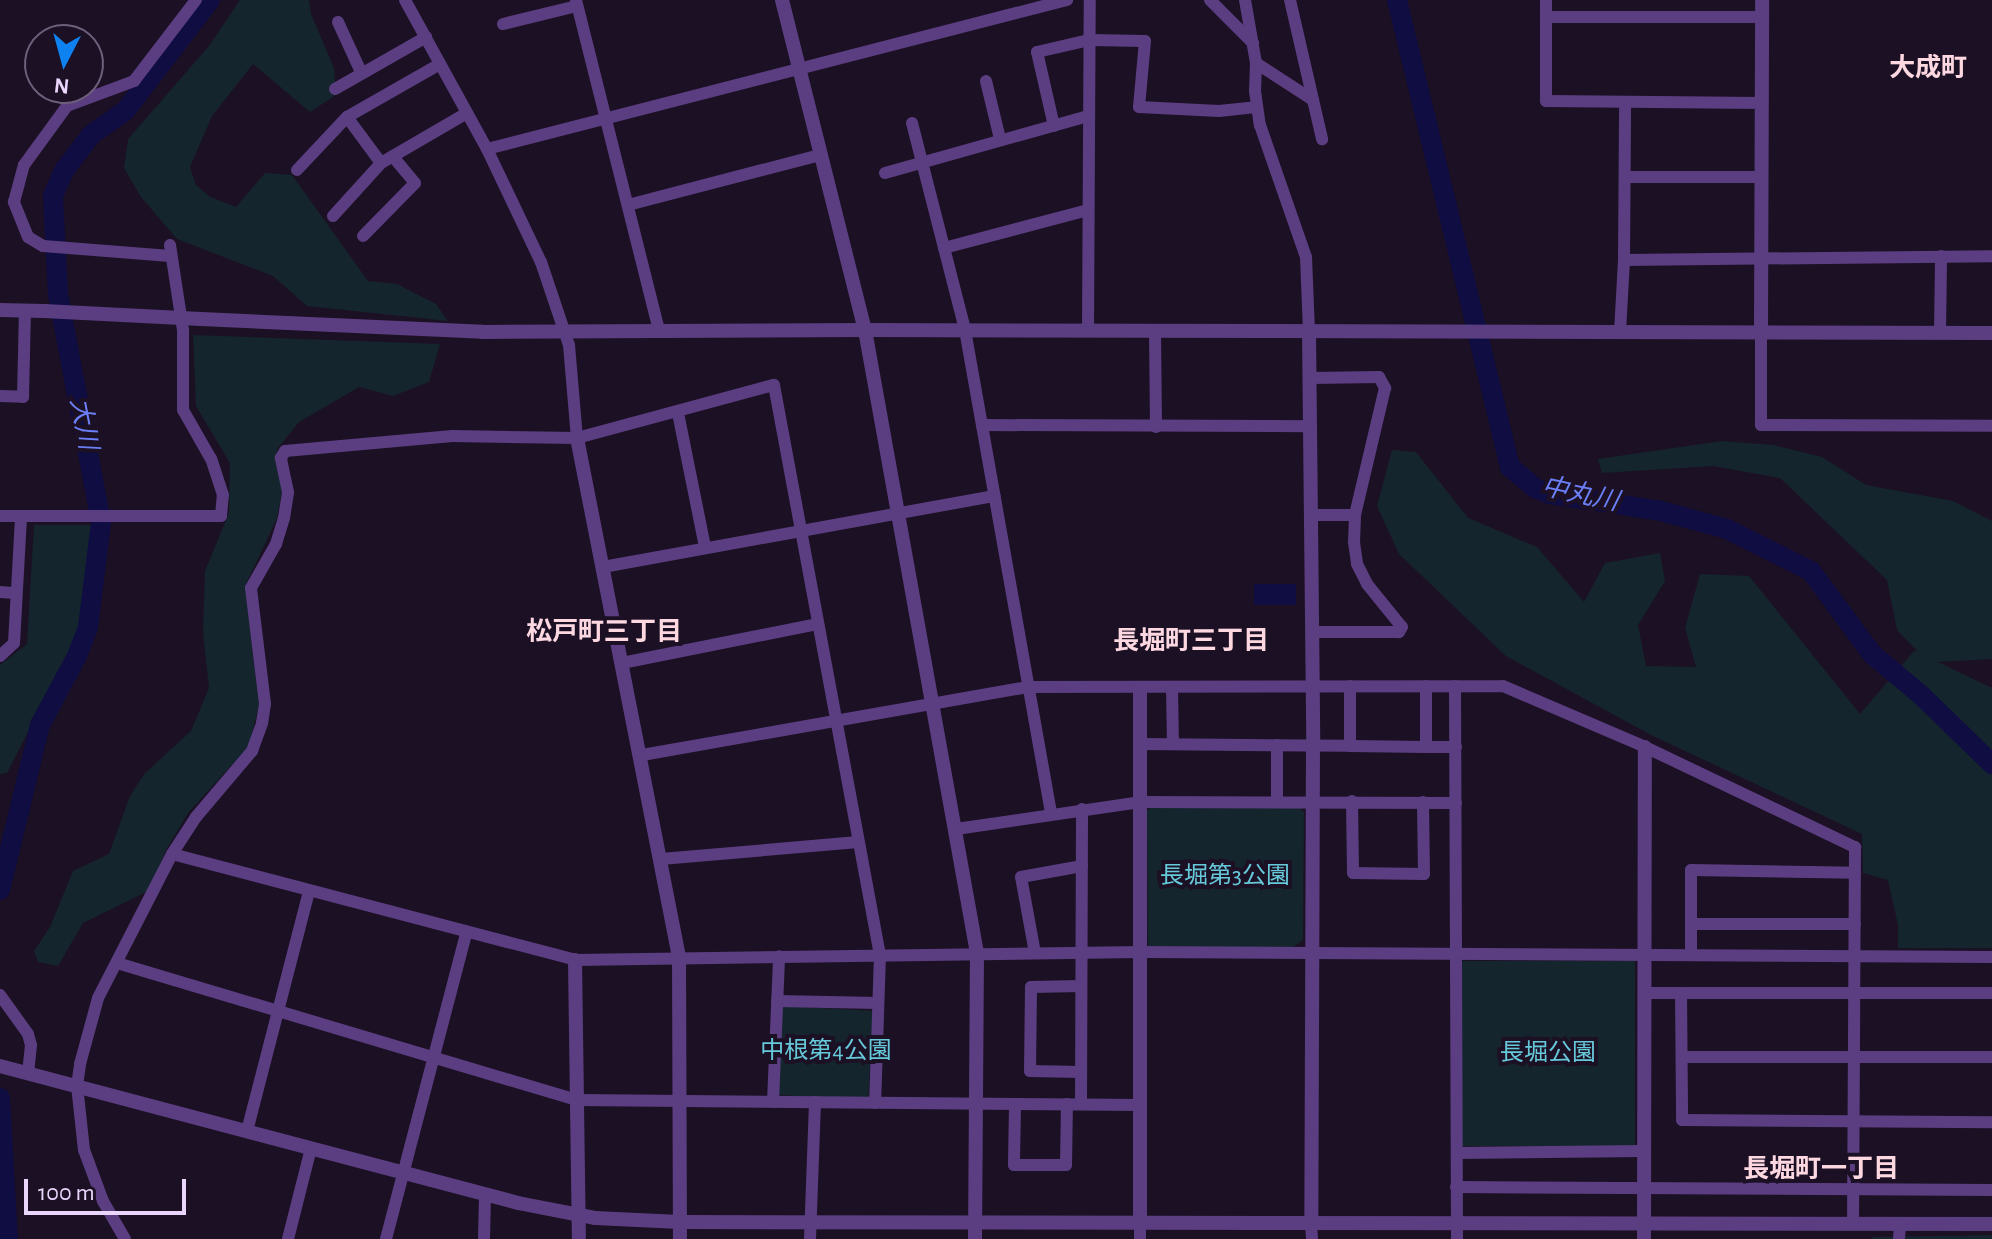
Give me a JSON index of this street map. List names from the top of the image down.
{
  "districts": [
    "大成町",
    "松戸町三丁目",
    "長堀町三丁目",
    "長堀町一丁目"
  ],
  "water": ["大川", "中丸川"],
  "parks": ["長堀第3公園", "中根第4公園", "長堀公園"],
  "scale_bar": "100 m",
  "north": "bottom"
}
